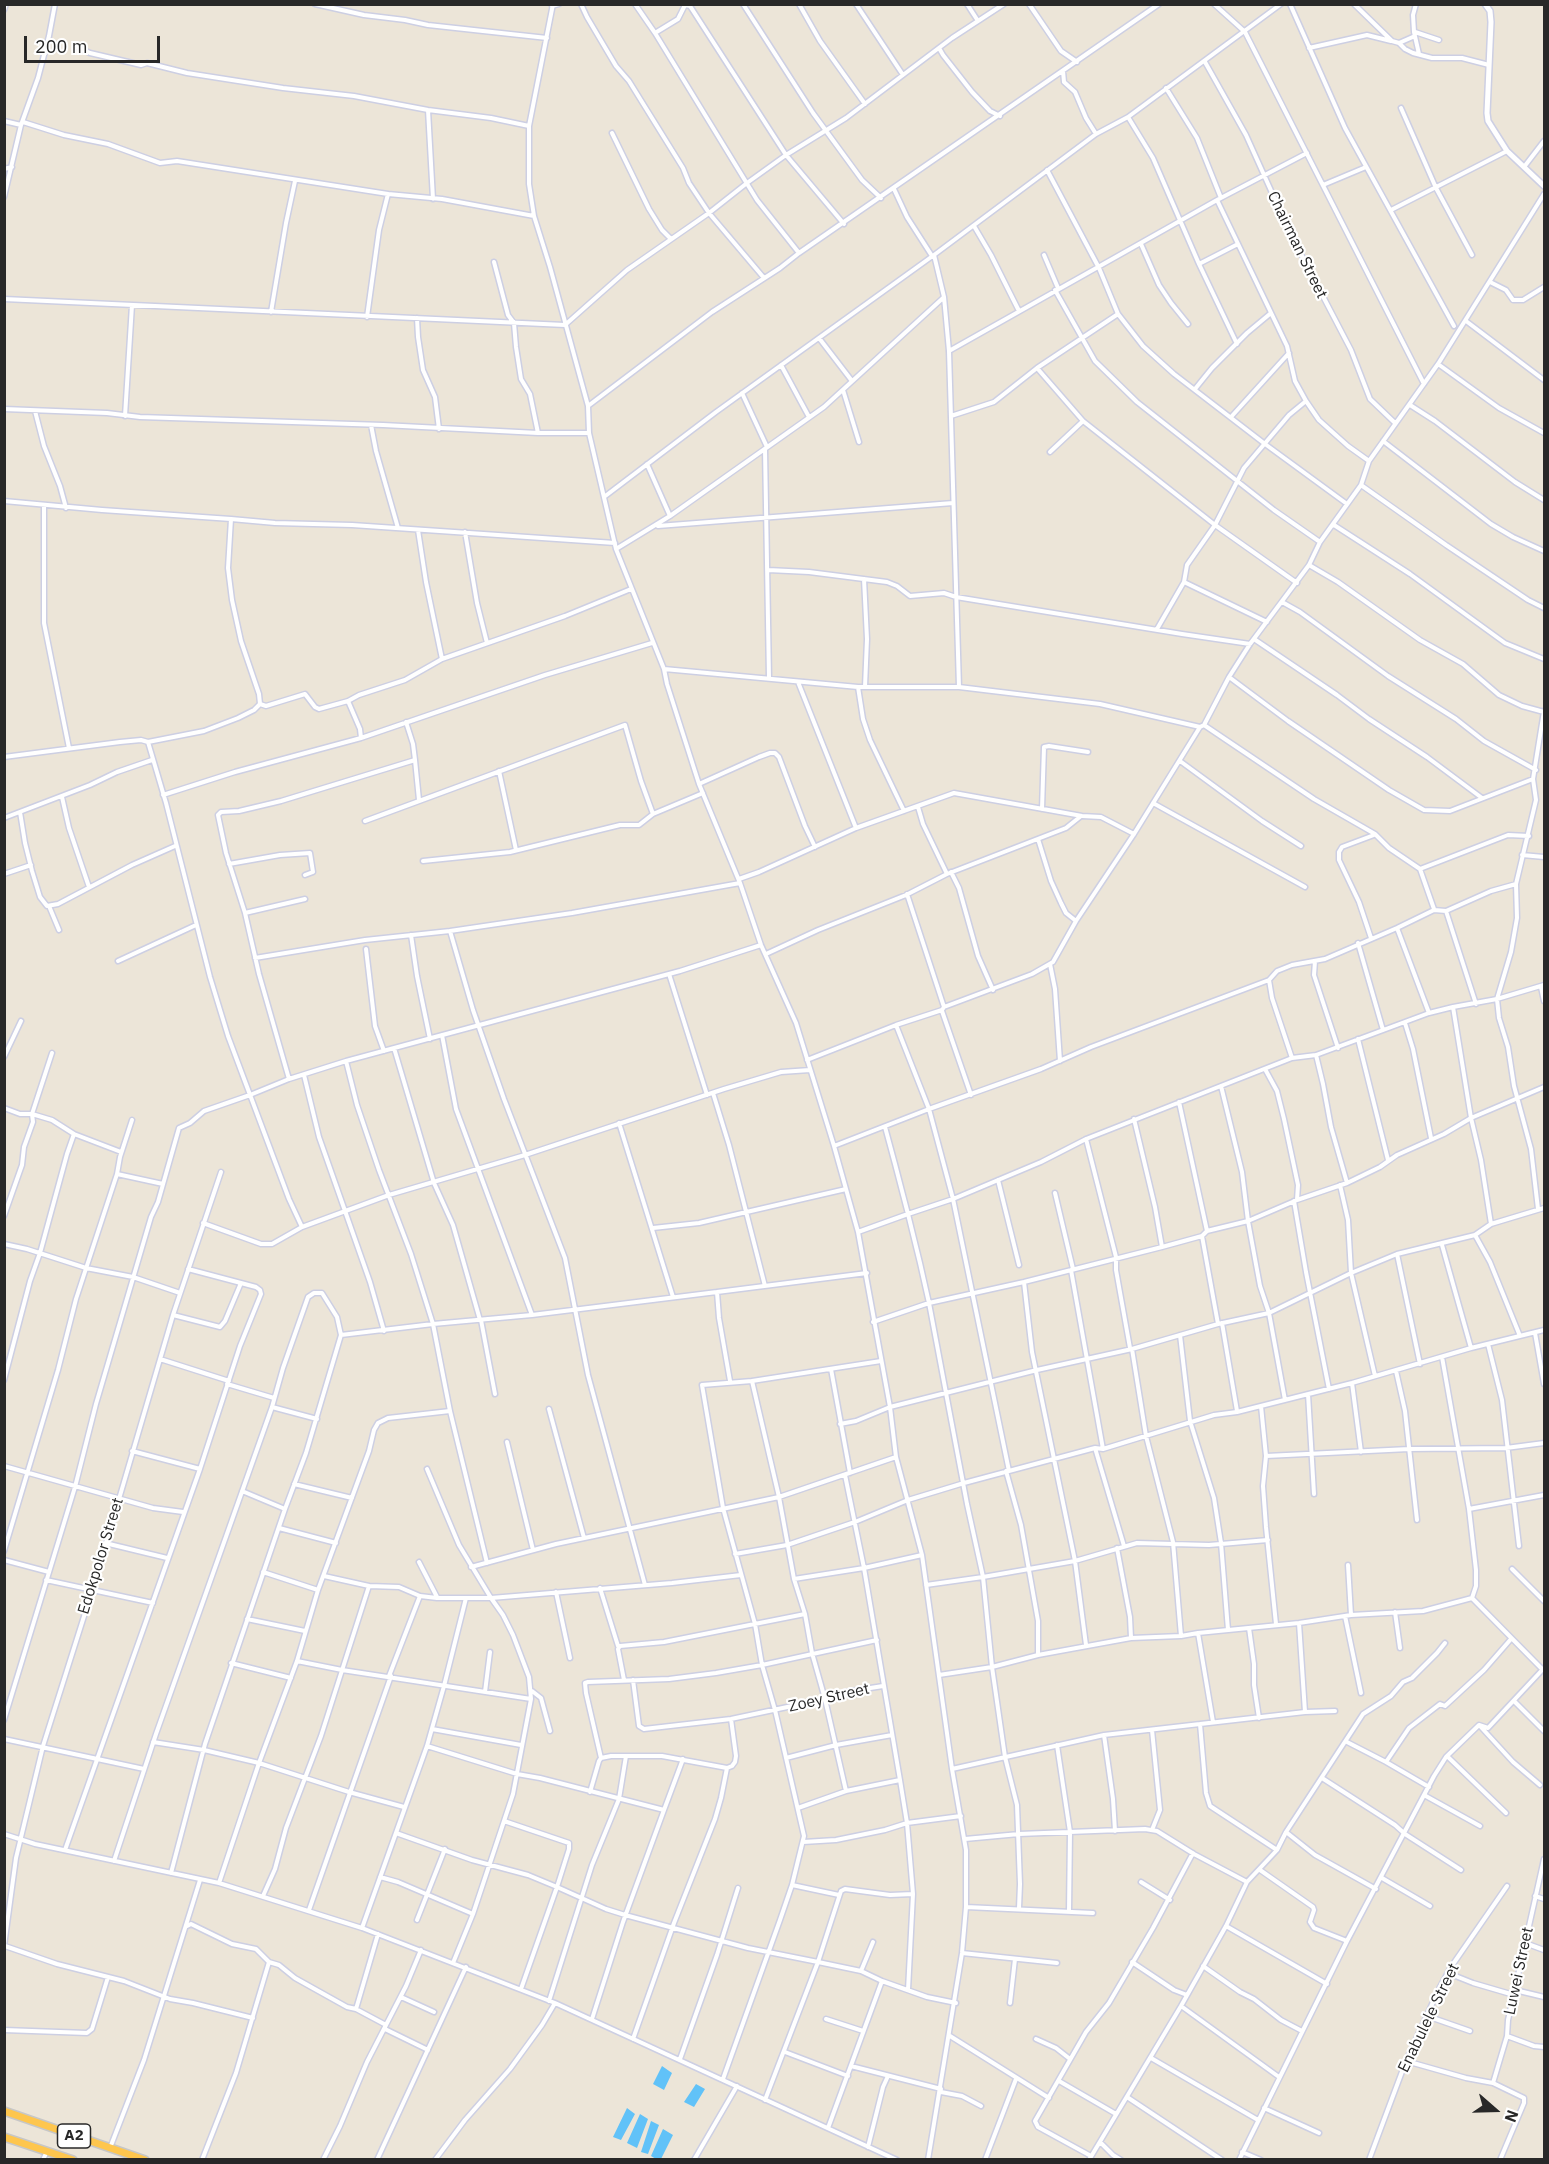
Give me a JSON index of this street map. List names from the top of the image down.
{
  "streets": {
    "highway": ["A2"],
    "street": [
      "Chairman Street",
      "Edokpolor Street",
      "Zoey Street",
      "Luwei Street",
      "Enabulele Street"
    ]
  },
  "scale_bar": "200 m",
  "north": "right"
}
